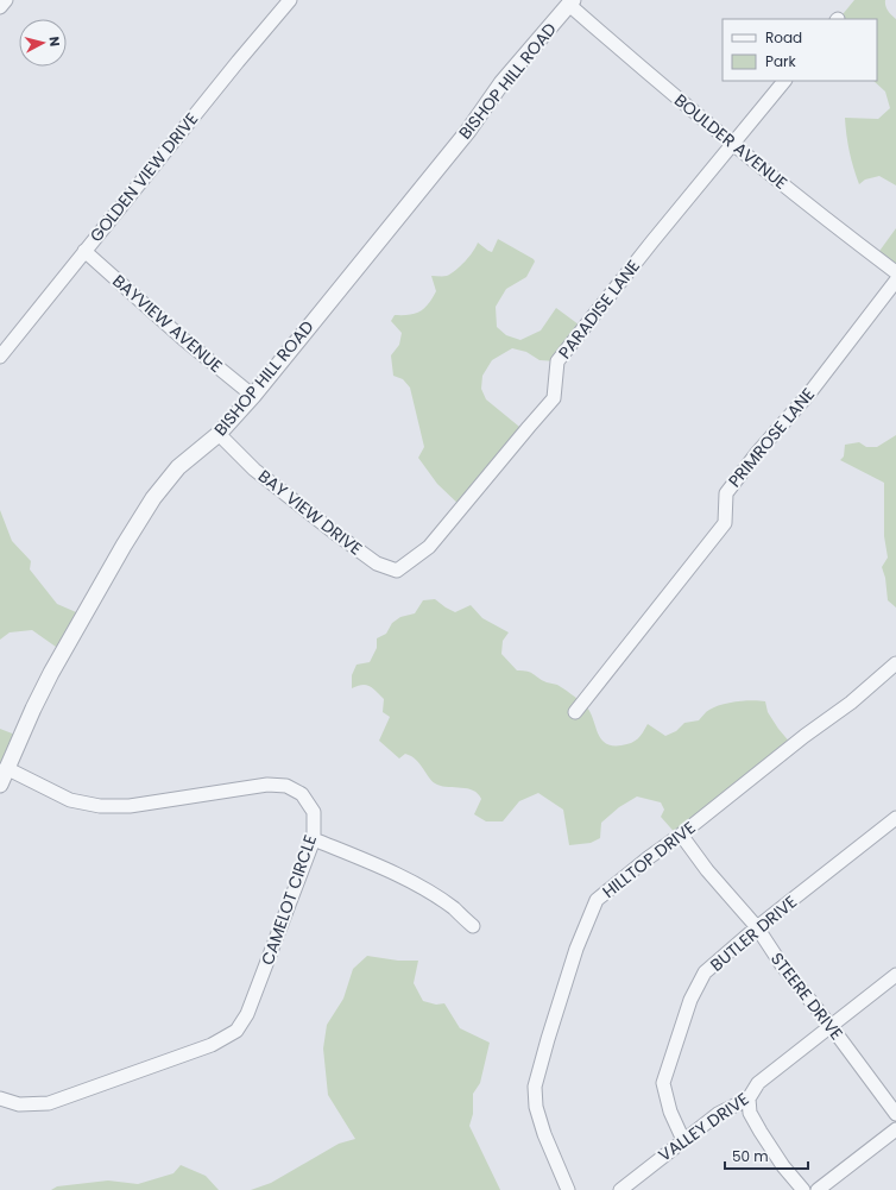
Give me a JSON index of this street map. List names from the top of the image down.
{
  "streets": {
    "street": [
      "BISHOP HILL ROAD",
      "BOULDER AVENUE",
      "GOLDEN VIEW DRIVE",
      "PARADISE LANE",
      "BAYVIEW AVENUE",
      "PRIMROSE LANE",
      "BAY VIEW DRIVE",
      "HILLTOP DRIVE",
      "CAMELOT CIRCLE",
      "BUTLER DRIVE",
      "STEERE DRIVE",
      "VALLEY DRIVE"
    ]
  },
  "crossings": [
    ["BISHOP HILL ROAD", "BOULDER AVENUE"],
    ["BISHOP HILL ROAD", "BAYVIEW AVENUE"],
    ["BISHOP HILL ROAD", "BAY VIEW DRIVE"],
    ["BISHOP HILL ROAD", "CAMELOT CIRCLE"],
    ["BOULDER AVENUE", "PARADISE LANE"],
    ["GOLDEN VIEW DRIVE", "BAYVIEW AVENUE"],
    ["PARADISE LANE", "BAY VIEW DRIVE"],
    ["HILLTOP DRIVE", "STEERE DRIVE"],
    ["BUTLER DRIVE", "STEERE DRIVE"],
    ["BUTLER DRIVE", "VALLEY DRIVE"],
    ["STEERE DRIVE", "VALLEY DRIVE"]
  ],
  "legend": ["Road", "Park"],
  "scale_bar": "50 m",
  "north": "right"
}
